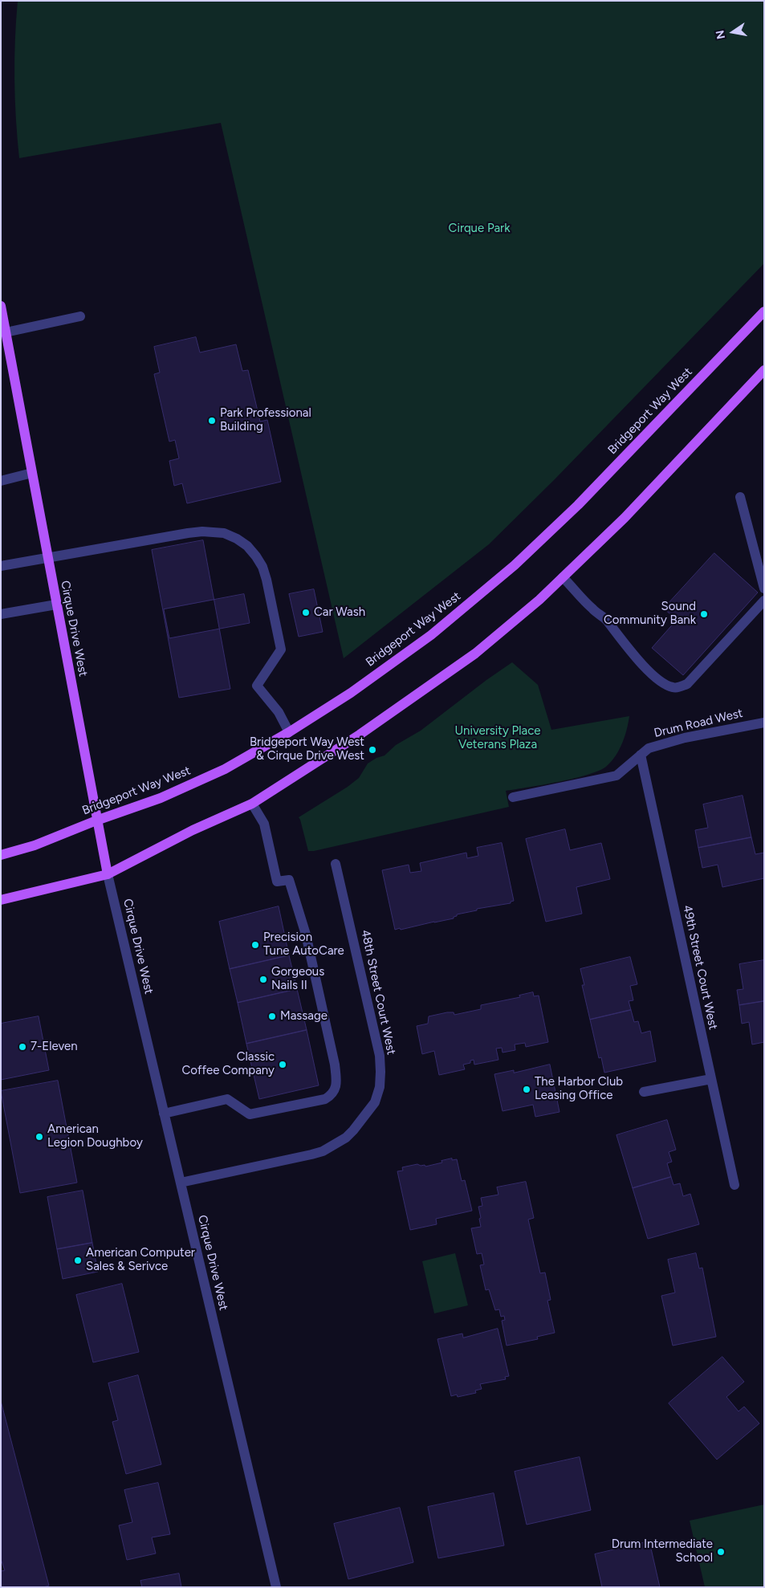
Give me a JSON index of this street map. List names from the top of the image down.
{
  "streets": {
    "main road": ["Bridgeport Way West", "Cirque Drive West"],
    "street": ["Drum Road West", "49th Street Court West", "48th Street Court West"]
  },
  "crossings": [
    ["Bridgeport Way West", "Cirque Drive West"],
    ["Cirque Drive West", "48th Street Court West"],
    ["Drum Road West", "49th Street Court West"]
  ],
  "parks": ["Cirque Park", "University Place Veterans Plaza"],
  "places": [
    "Park Professional Building",
    "Car Wash",
    "Sound Community Bank",
    "Bridgeport Way West & Cirque Drive West",
    "Precision Tune AutoCare",
    "Gorgeous Nails II",
    "Massage",
    "7-Eleven",
    "Classic Coffee Company",
    "The Harbor Club Leasing Office",
    "American Legion Doughboy",
    "American Computer Sales & Serivce",
    "Drum Intermediate School"
  ],
  "north": "left"
}
